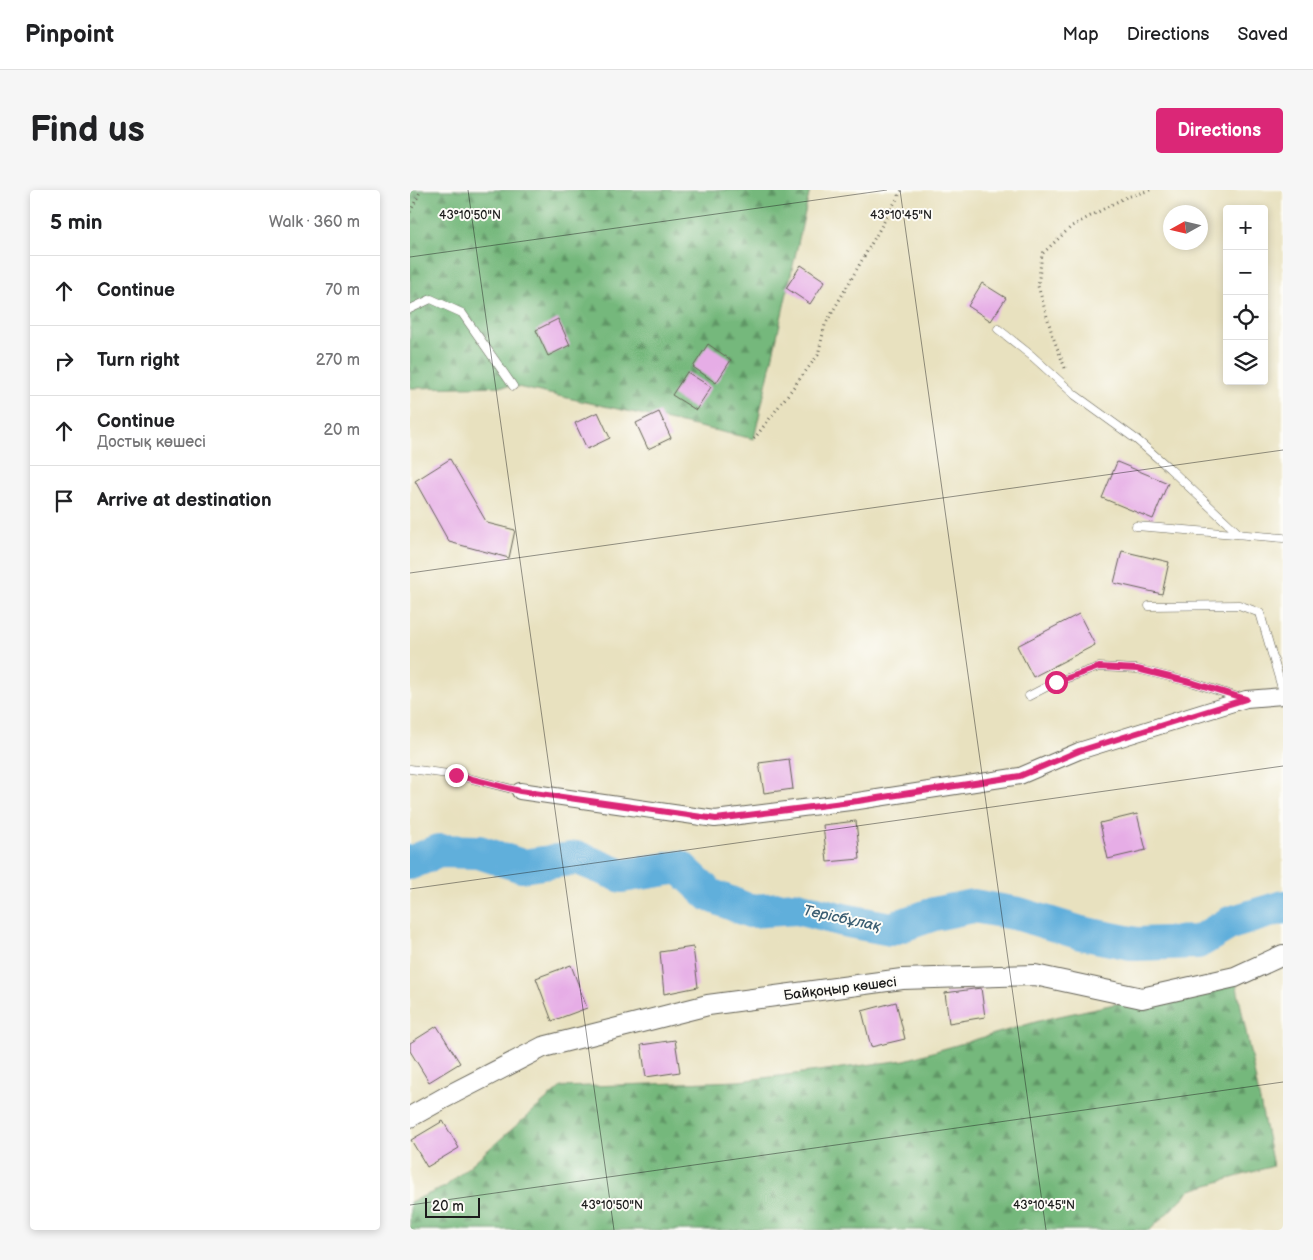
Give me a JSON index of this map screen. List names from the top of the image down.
{
  "streets": {
    "street": ["Байқоңыр көшесі"]
  },
  "water": ["Терісбұлақ"],
  "scale_bar": "20 m",
  "north": "left",
  "page": {
    "header": "Pinpoint",
    "nav": ["Map", "Directions", "Saved"],
    "buttons": "Directions",
    "title": "Find us",
    "heading": ["5 min", "Walk · 360 m"],
    "map_buttons": ["+", "−"],
    "list": [
      ["Continue", "70 m"],
      ["Turn right", "270 m"],
      ["Continue", "Достық көшесі", "20 m"],
      "Arrive at destination"
    ],
    "scale": "20 m"
  },
  "coordinates": ["43°10'50\"N", "43°10'45\"N"]
}
